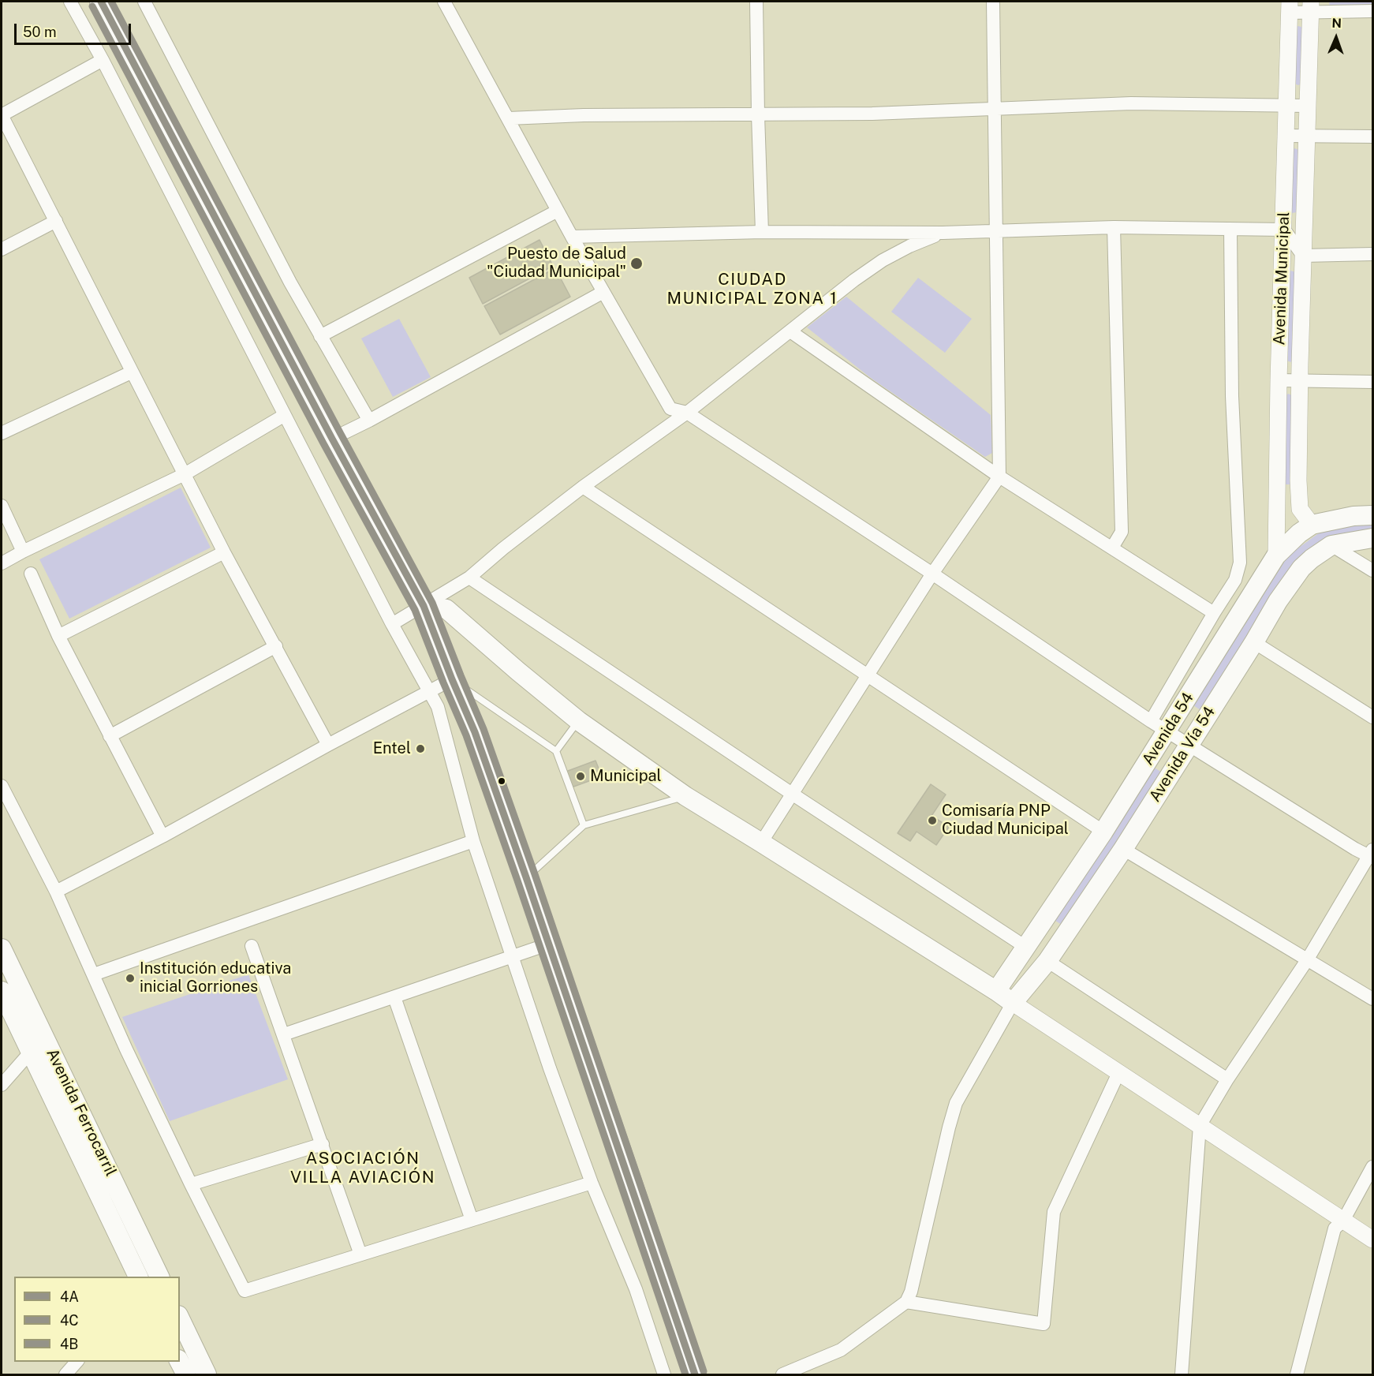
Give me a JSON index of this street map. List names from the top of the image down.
{
  "streets": {
    "main road": ["Avenida 54", "Avenida Vía 54", "Avenida Ferrocarril"],
    "street": ["Avenida Municipal"]
  },
  "crossings": [
    ["Avenida Municipal", "Avenida 54"]
  ],
  "districts": ["CIUDAD MUNICIPAL ZONA 1", "ASOCIACIÓN VILLA AVIACIÓN"],
  "places": [
    "Puesto de Salud \"Ciudad Municipal\"",
    "Entel",
    "Municipal",
    "Comisaría PNP Ciudad Municipal",
    "Institución educativa inicial Gorriones"
  ],
  "lines": ["transit line 4A", "transit line 4B", "transit line 4C"],
  "legend": ["4A", "4C", "4B"],
  "scale_bar": "50 m",
  "north": "top"
}
